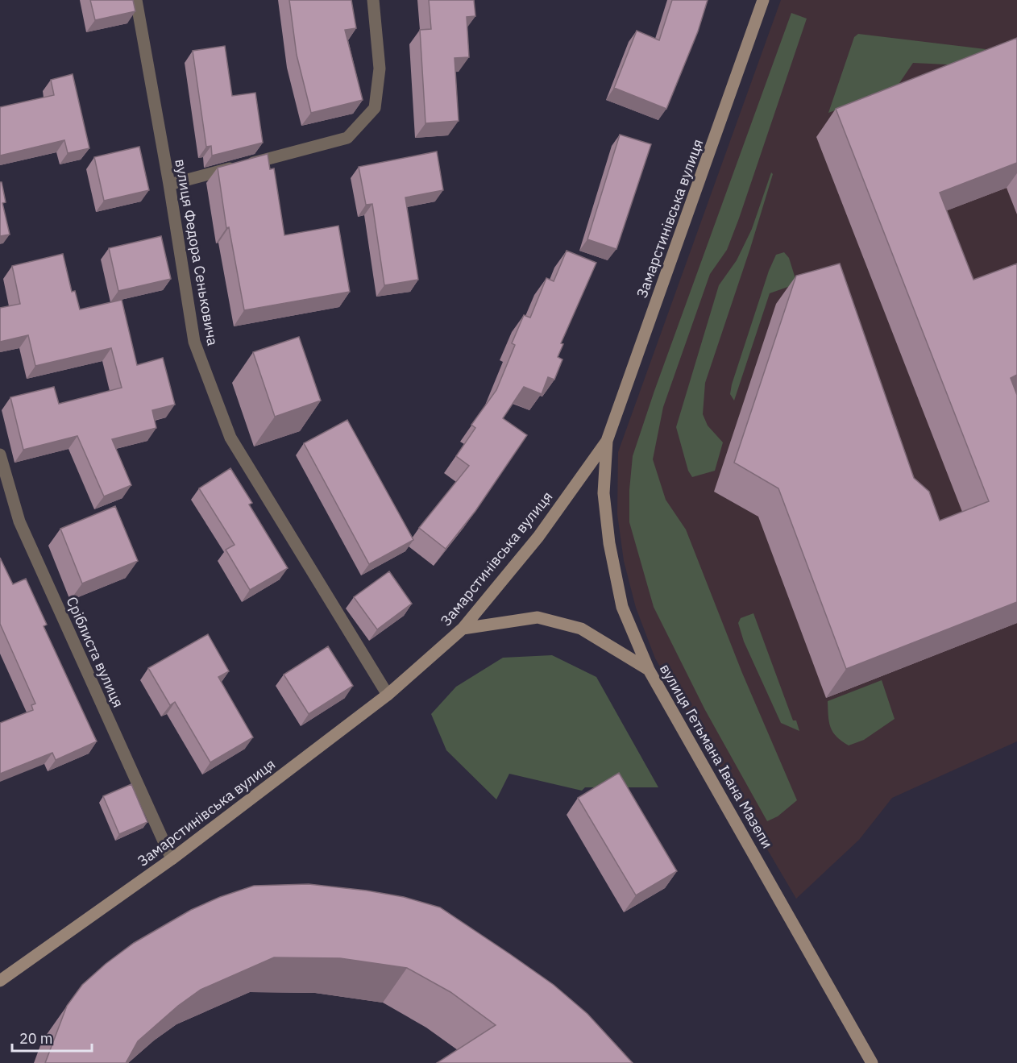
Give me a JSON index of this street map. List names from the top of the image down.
{
  "streets": {
    "main road": ["Замарстинівська вулиця", "вулиця Гетьмана Івана Мазепи"],
    "street": ["вулиця Федора Сеньковича", "Сріблиста вулиця"]
  },
  "crossings": [
    ["Замарстинівська вулиця", "вулиця Федора Сеньковича"],
    ["Замарстинівська вулиця", "Сріблиста вулиця"],
    ["Замарстинівська вулиця", "вулиця Гетьмана Івана Мазепи"]
  ],
  "scale_bar": "20 m"
}
